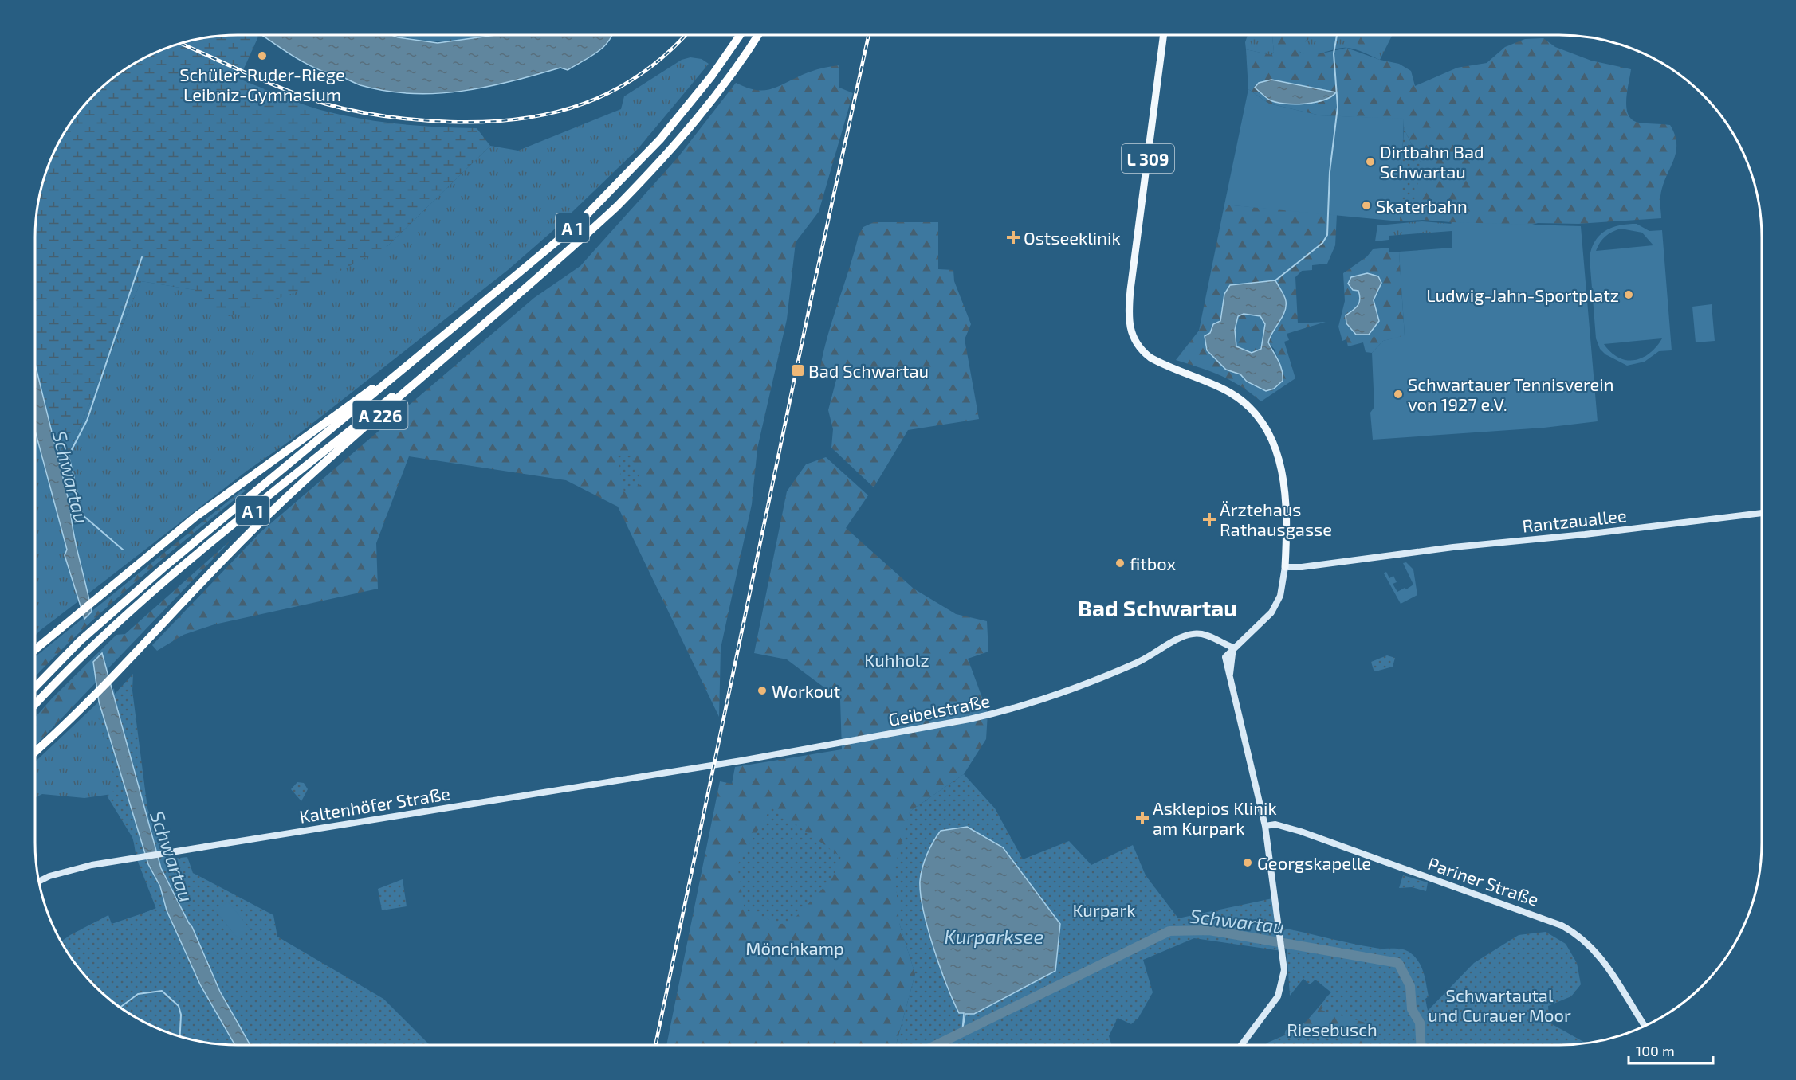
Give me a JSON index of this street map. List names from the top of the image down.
{
  "streets": {
    "highway": ["A 1", "A 226"],
    "main road": ["L 309"],
    "street": [
      "Rantzauallee",
      "Geibelstraße",
      "Kaltenhöfer Straße",
      "Pariner Straße"
    ]
  },
  "crossings": [
    ["L 309", "Rantzauallee"],
    ["L 309", "Geibelstraße"],
    ["A 1", "A 226"],
    ["Geibelstraße", "Kaltenhöfer Straße"]
  ],
  "districts": ["Bad Schwartau"],
  "water": ["Schwartau", "Kurparksee"],
  "parks": [
    "Kuhholz",
    "Kurpark",
    "Mönchkamp",
    "Schwartautal und Curauer Moor",
    "Riesebusch"
  ],
  "places": {
    "other": [
      "Schüler-Ruder-Riege Leibniz-Gymnasium",
      "Dirtbahn Bad Schwartau",
      "Skaterbahn",
      "Ludwig-Jahn-Sportplatz",
      "Schwartauer Tennisverein von 1927 e.V.",
      "fitbox",
      "Workout",
      "Georgskapelle"
    ],
    "health": ["Ostseeklinik", "Ärztehaus Rathausgasse", "Asklepios Klinik am Kurpark"],
    "transit": ["Bad Schwartau"]
  },
  "scale_bar": "100 m"
}
